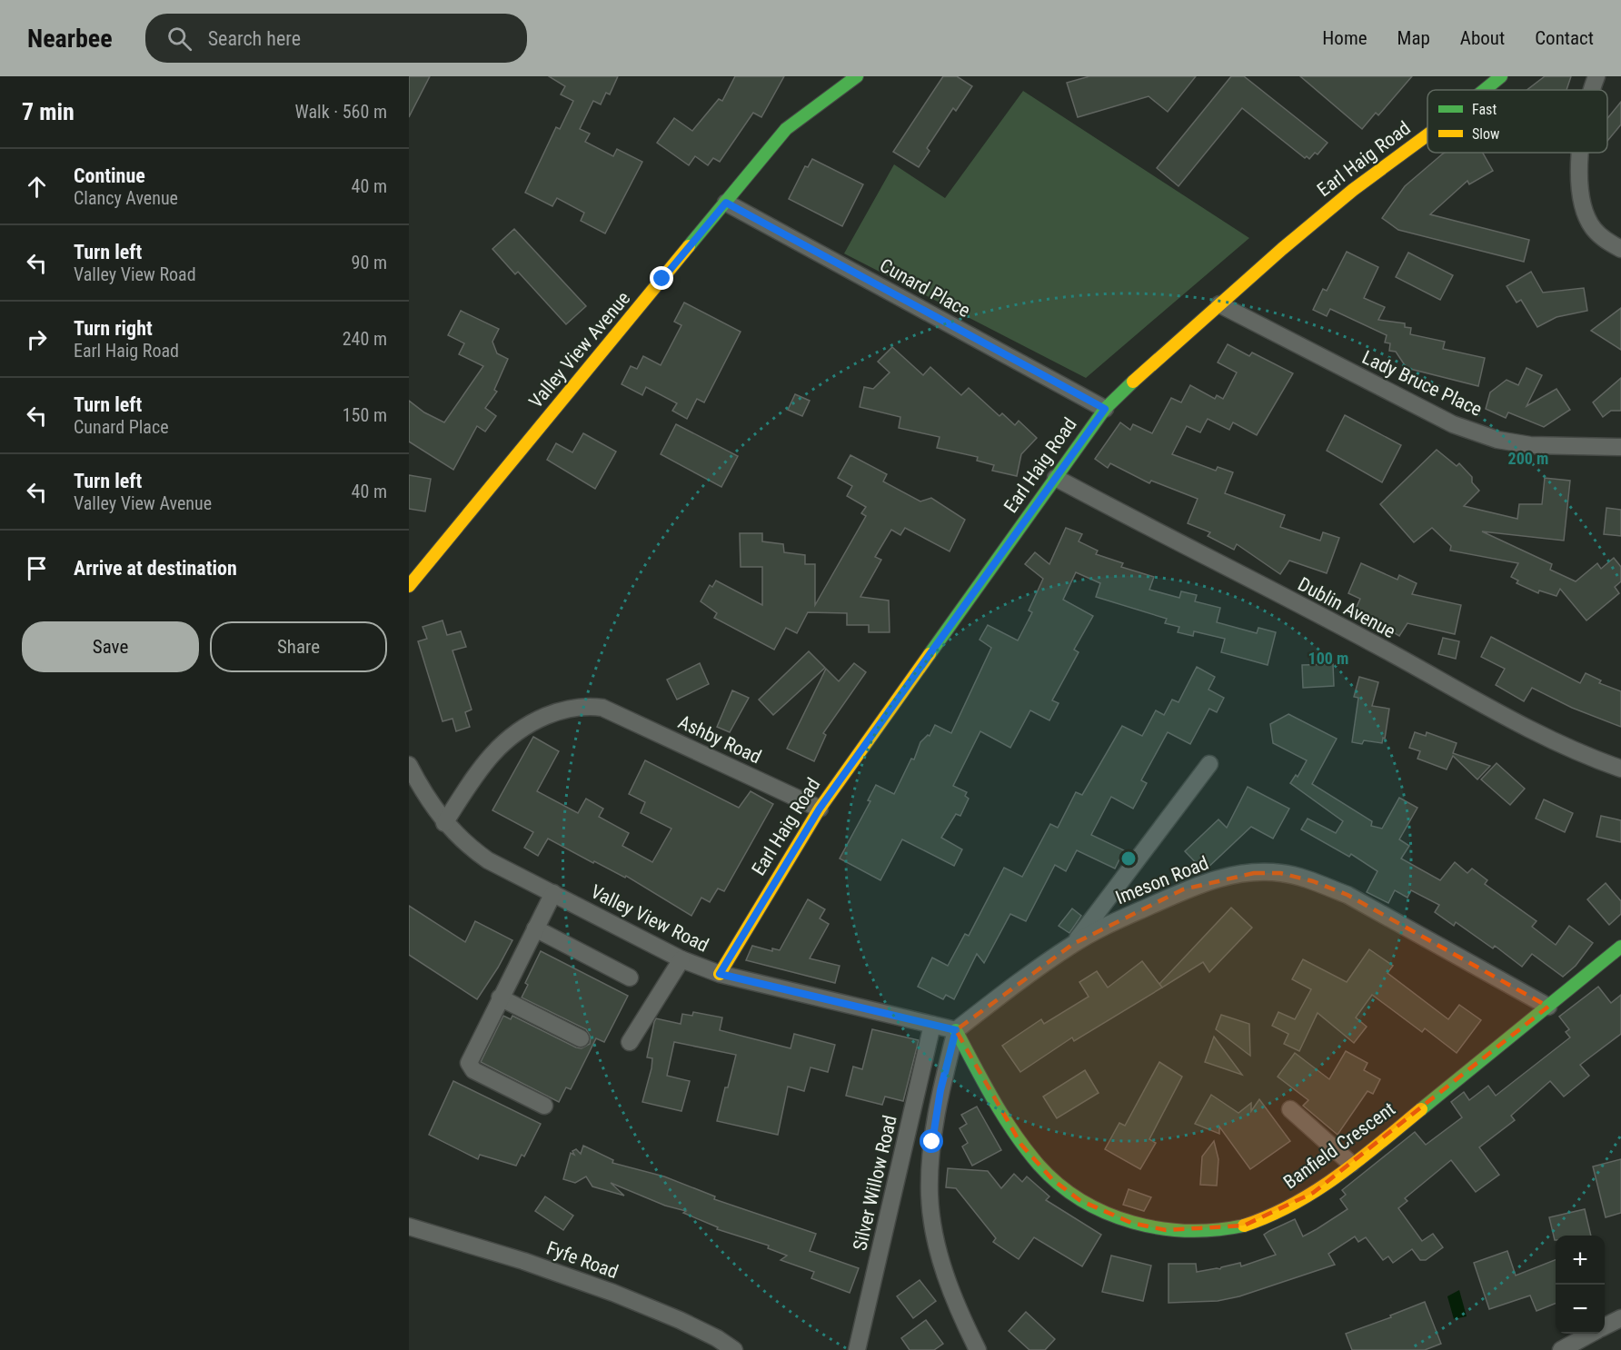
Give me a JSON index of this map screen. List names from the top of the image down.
{
  "streets": {
    "street": [
      "Earl Haig Road",
      "Cunard Place",
      "Valley View Avenue",
      "Lady Bruce Place",
      "Dublin Avenue",
      "Ashby Road",
      "Imeson Road",
      "Valley View Road",
      "Banfield Crescent",
      "Silver Willow Road",
      "Fyfe Road"
    ]
  },
  "crossings": [
    ["Earl Haig Road", "Cunard Place"],
    ["Earl Haig Road", "Lady Bruce Place"],
    ["Earl Haig Road", "Dublin Avenue"],
    ["Earl Haig Road", "Ashby Road"],
    ["Earl Haig Road", "Valley View Road"],
    ["Cunard Place", "Valley View Avenue"],
    ["Ashby Road", "Valley View Road"],
    ["Imeson Road", "Valley View Road"],
    ["Imeson Road", "Banfield Crescent"],
    ["Valley View Road", "Banfield Crescent"],
    ["Valley View Road", "Silver Willow Road"]
  ],
  "legend": ["Fast", "Slow"],
  "page": {
    "header": "Nearbee",
    "search": "Search here",
    "nav": [
      "Home",
      "Map",
      "About",
      "Contact"
    ],
    "heading": ["7 min", "Walk · 560 m"],
    "list": [
      ["Continue", "Clancy Avenue", "40 m"],
      ["Turn left", "Valley View Road", "90 m"],
      ["Turn right", "Earl Haig Road", "240 m"],
      ["Turn left", "Cunard Place", "150 m"],
      ["Turn left", "Valley View Avenue", "40 m"],
      "Arrive at destination"
    ],
    "buttons": ["Save", "Share"],
    "map_buttons": ["+", "−"]
  },
  "rings": ["200 m", "100 m"]
}
